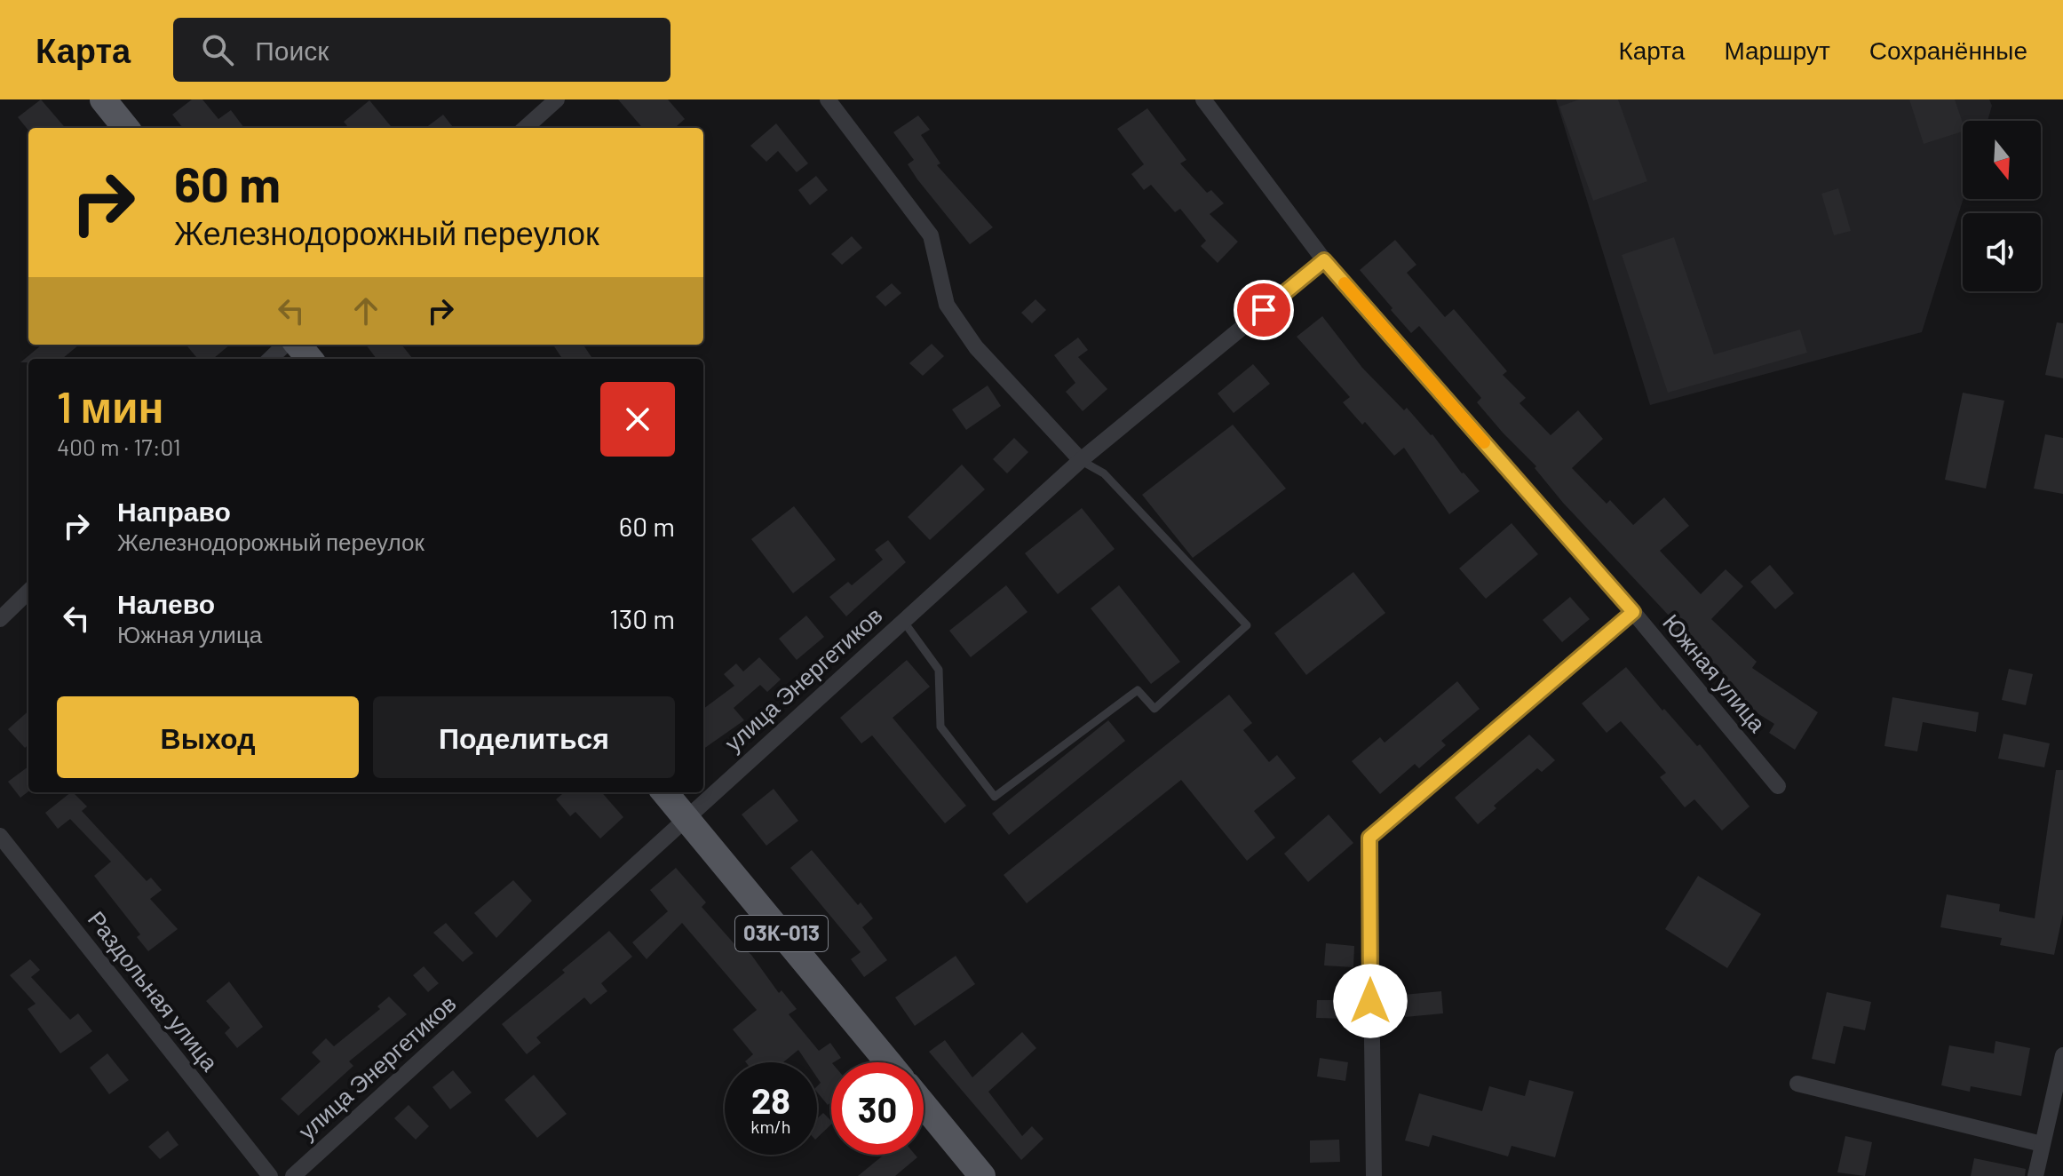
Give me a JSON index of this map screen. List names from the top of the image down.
{
  "streets": {
    "main road": ["03К-013"],
    "street": ["Южная улица", "улица Энергетиков", "Раздольная улица"]
  },
  "crossings": [
    ["Южная улица", "улица Энергетиков"],
    ["улица Энергетиков", "03К-013"]
  ],
  "north": "bottom",
  "page": {
    "header": "Карта",
    "search": "Поиск",
    "nav": ["Карта", "Маршрут", "Сохранённые"],
    "turn": ["60 m", "Железнодорожный переулок"],
    "heading": ["1 мин", "400 m · 17:01"],
    "list": [
      {
        "name": "Направо",
        "note": "Железнодорожный переулок",
        "value": "60 m"
      },
      {
        "name": "Налево",
        "note": "Южная улица",
        "value": "130 m"
      }
    ],
    "buttons": ["Выход", "Поделиться"],
    "speed": "28 km/h",
    "limit": "30"
  }
}
